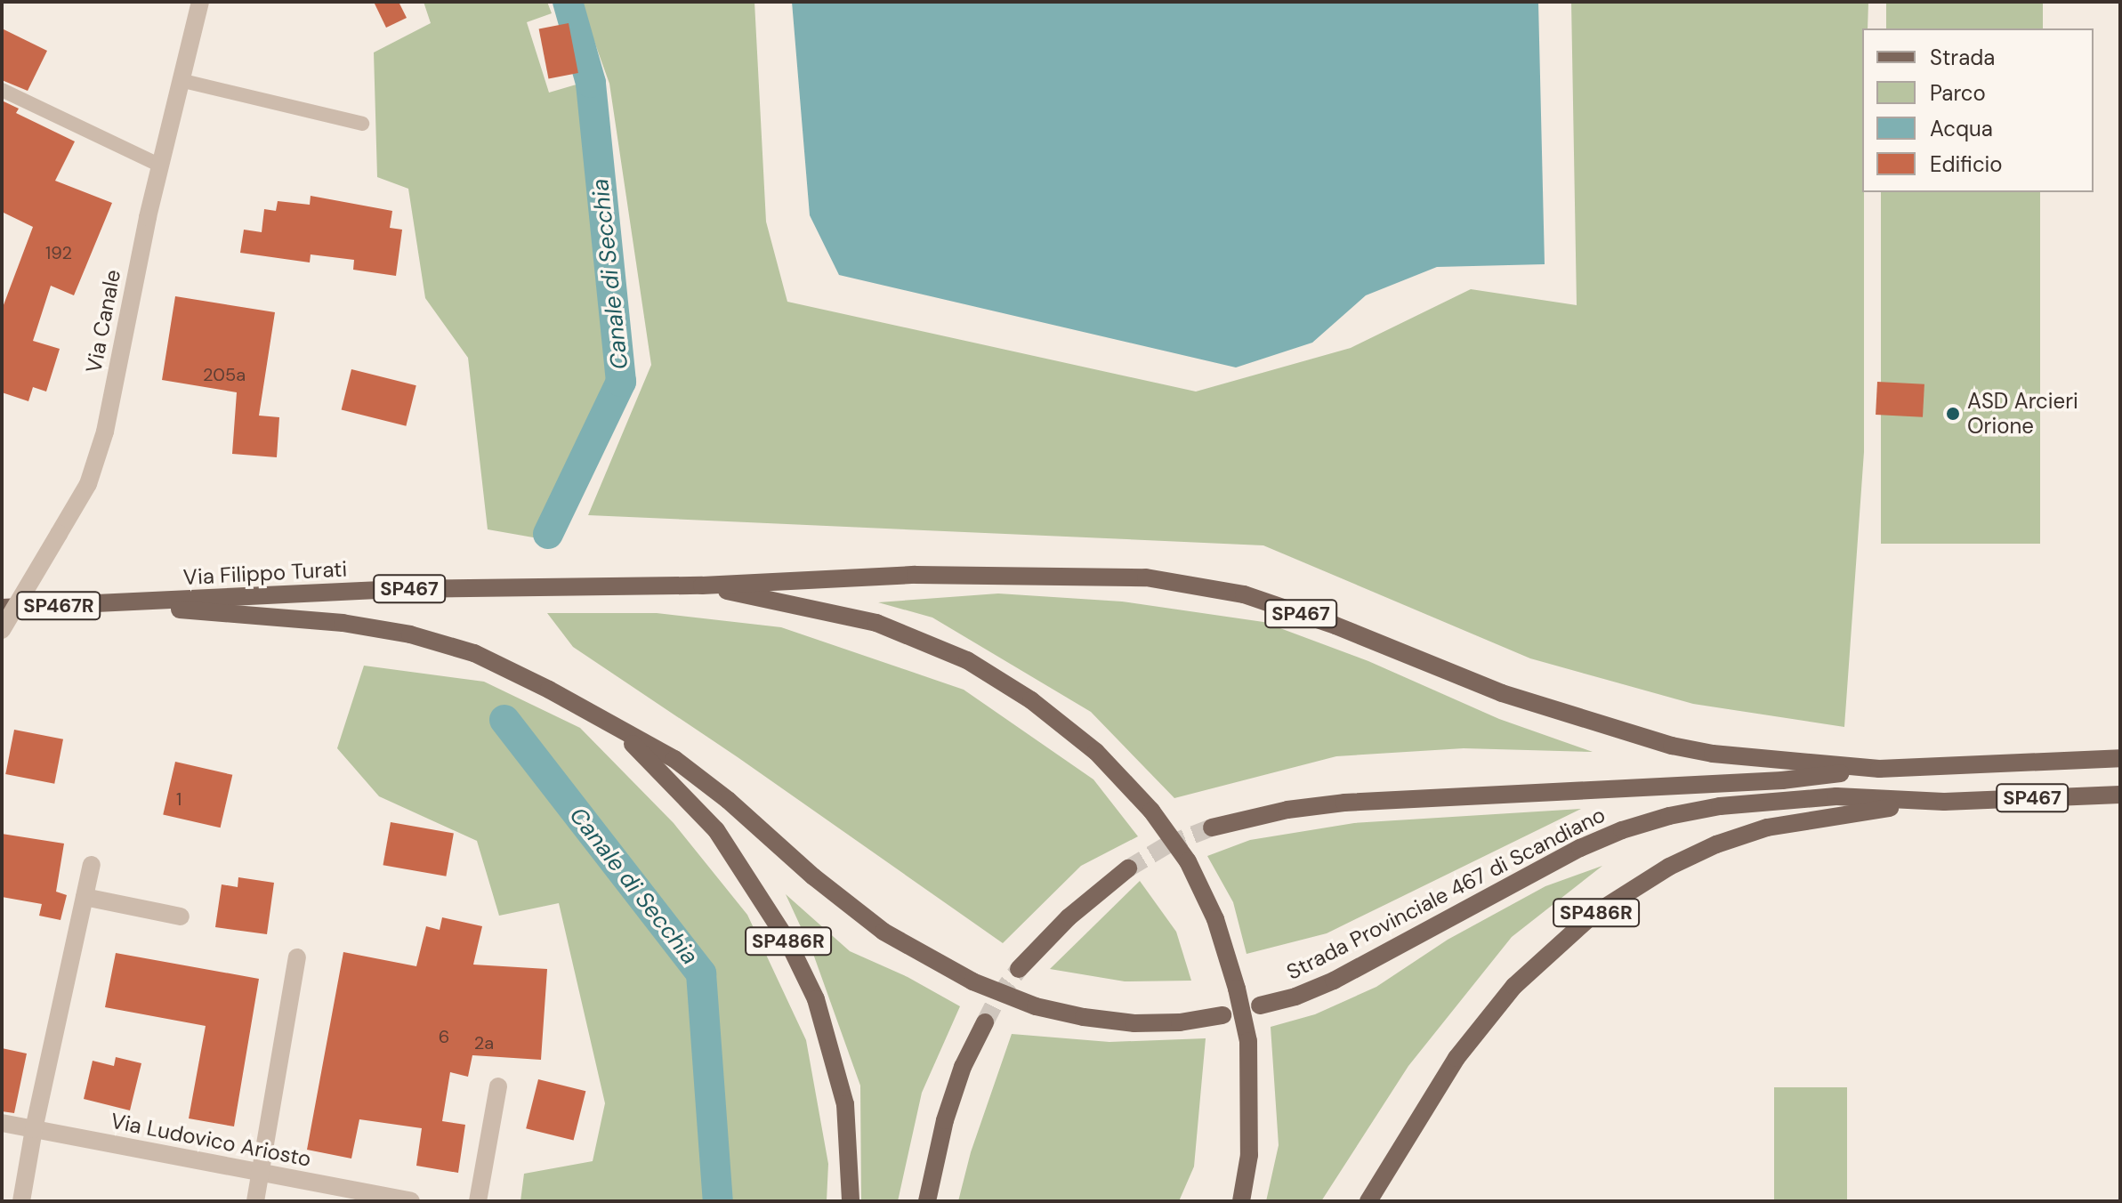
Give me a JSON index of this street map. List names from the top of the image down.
{
  "streets": {
    "main road": [
      "Via Filippo Turati",
      "SP467",
      "SP467R",
      "Strada Provinciale 467 di Scandiano",
      "SP486R"
    ],
    "street": ["Via Canale", "Via Ludovico Ariosto"]
  },
  "crossings": [
    ["Via Filippo Turati", "SP467"],
    ["Strada Provinciale 467 di Scandiano", "SP486R"]
  ],
  "water": ["Canale di Secchia"],
  "places": ["ASD Arcieri Orione"],
  "house_numbers": [
    "192",
    "205a",
    "1",
    "6",
    "2a"
  ],
  "legend": [
    "Strada",
    "Parco",
    "Acqua",
    "Edificio"
  ]
}
